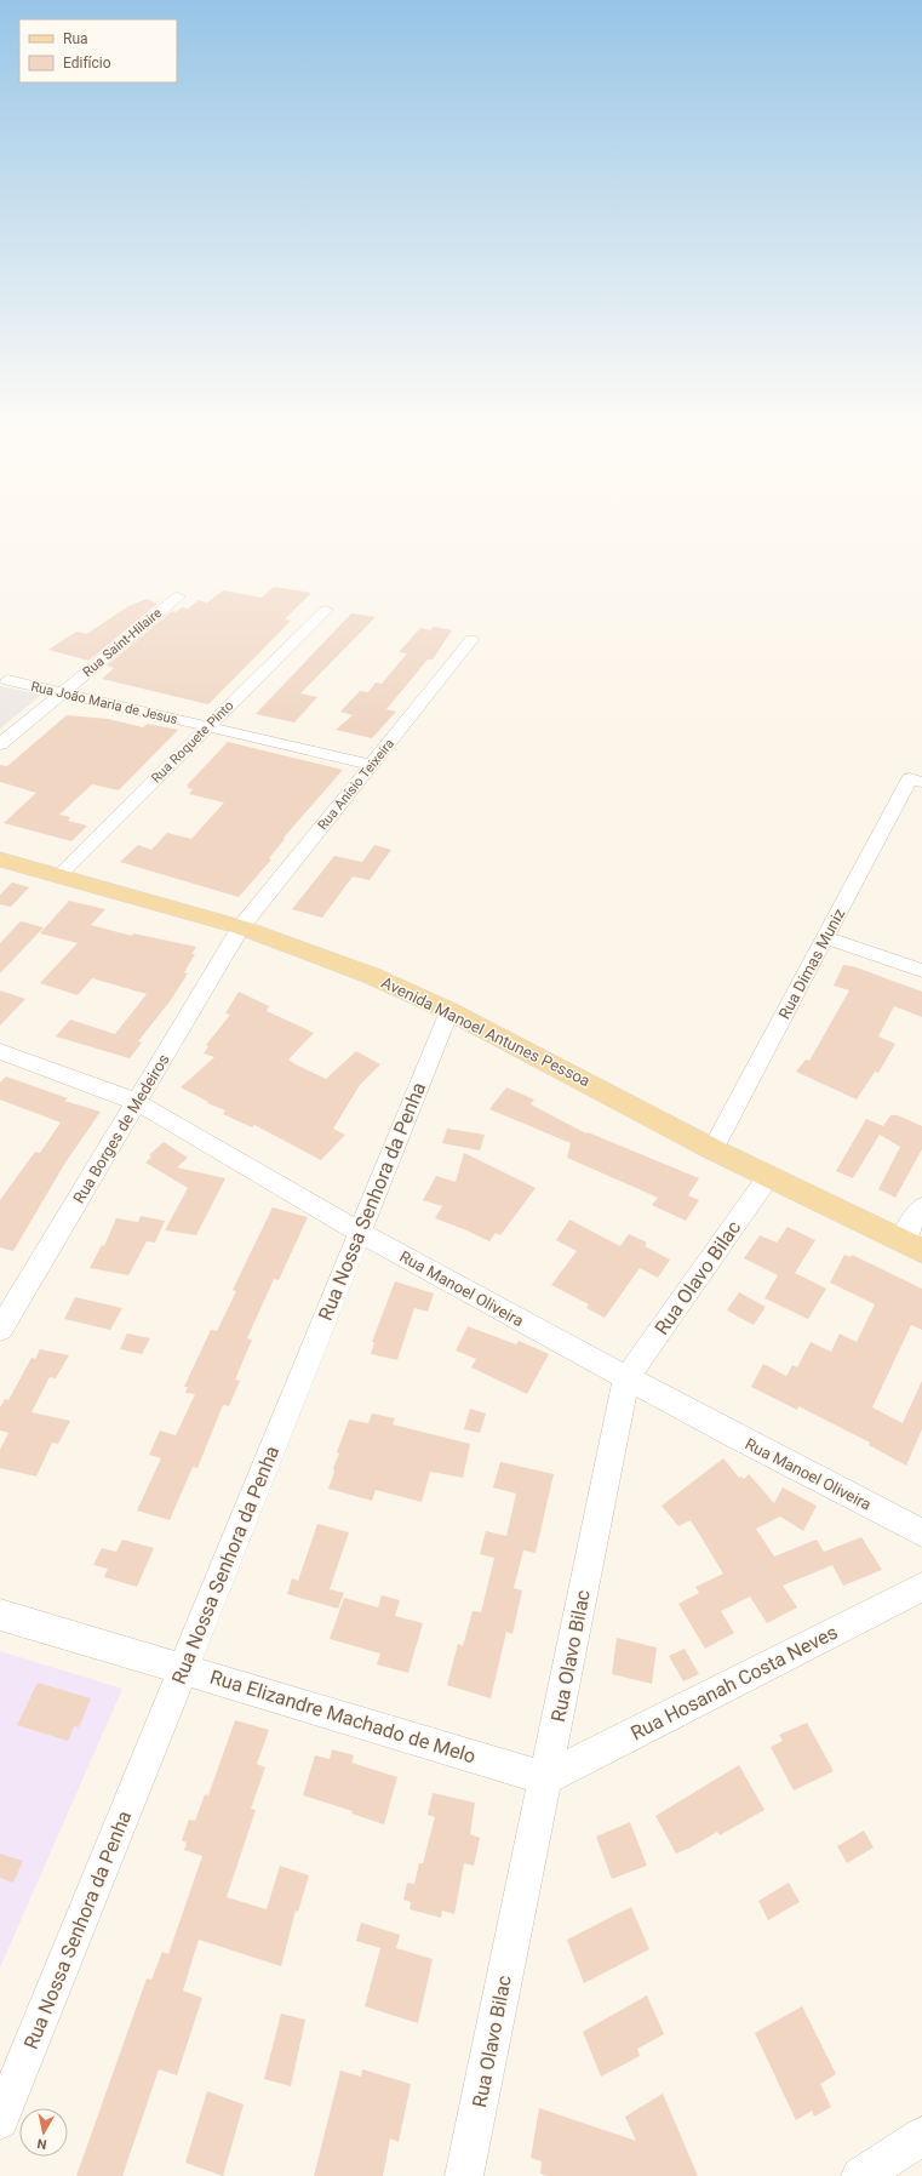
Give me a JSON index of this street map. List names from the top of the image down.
{
  "streets": {
    "main road": ["Avenida Manoel Antunes Pessoa"],
    "street": [
      "Rua Saint-Hilaire",
      "Rua João Maria de Jesus",
      "Rua Roquete Pinto",
      "Rua Anísio Teixeira",
      "Rua Dimas Muniz",
      "Rua Borges de Medeiros",
      "Rua Nossa Senhora da Penha",
      "Rua Olavo Bilac",
      "Rua Manoel Oliveira",
      "Rua Hosanah Costa Neves",
      "Rua Elizandre Machado de Melo"
    ]
  },
  "crossings": [
    ["Rua Saint-Hilaire", "Rua João Maria de Jesus"],
    ["Rua João Maria de Jesus", "Rua Roquete Pinto"],
    ["Rua João Maria de Jesus", "Rua Anísio Teixeira"],
    ["Rua Roquete Pinto", "Avenida Manoel Antunes Pessoa"],
    ["Rua Anísio Teixeira", "Avenida Manoel Antunes Pessoa"],
    ["Rua Anísio Teixeira", "Rua Borges de Medeiros"],
    ["Rua Dimas Muniz", "Avenida Manoel Antunes Pessoa"],
    ["Avenida Manoel Antunes Pessoa", "Rua Borges de Medeiros"],
    ["Avenida Manoel Antunes Pessoa", "Rua Nossa Senhora da Penha"],
    ["Avenida Manoel Antunes Pessoa", "Rua Olavo Bilac"],
    ["Rua Borges de Medeiros", "Rua Manoel Oliveira"],
    ["Rua Nossa Senhora da Penha", "Rua Manoel Oliveira"],
    ["Rua Nossa Senhora da Penha", "Rua Elizandre Machado de Melo"],
    ["Rua Olavo Bilac", "Rua Manoel Oliveira"],
    ["Rua Olavo Bilac", "Rua Hosanah Costa Neves"],
    ["Rua Olavo Bilac", "Rua Elizandre Machado de Melo"],
    ["Rua Hosanah Costa Neves", "Rua Elizandre Machado de Melo"]
  ],
  "legend": ["Rua", "Edifício"],
  "north": "bottom"
}
